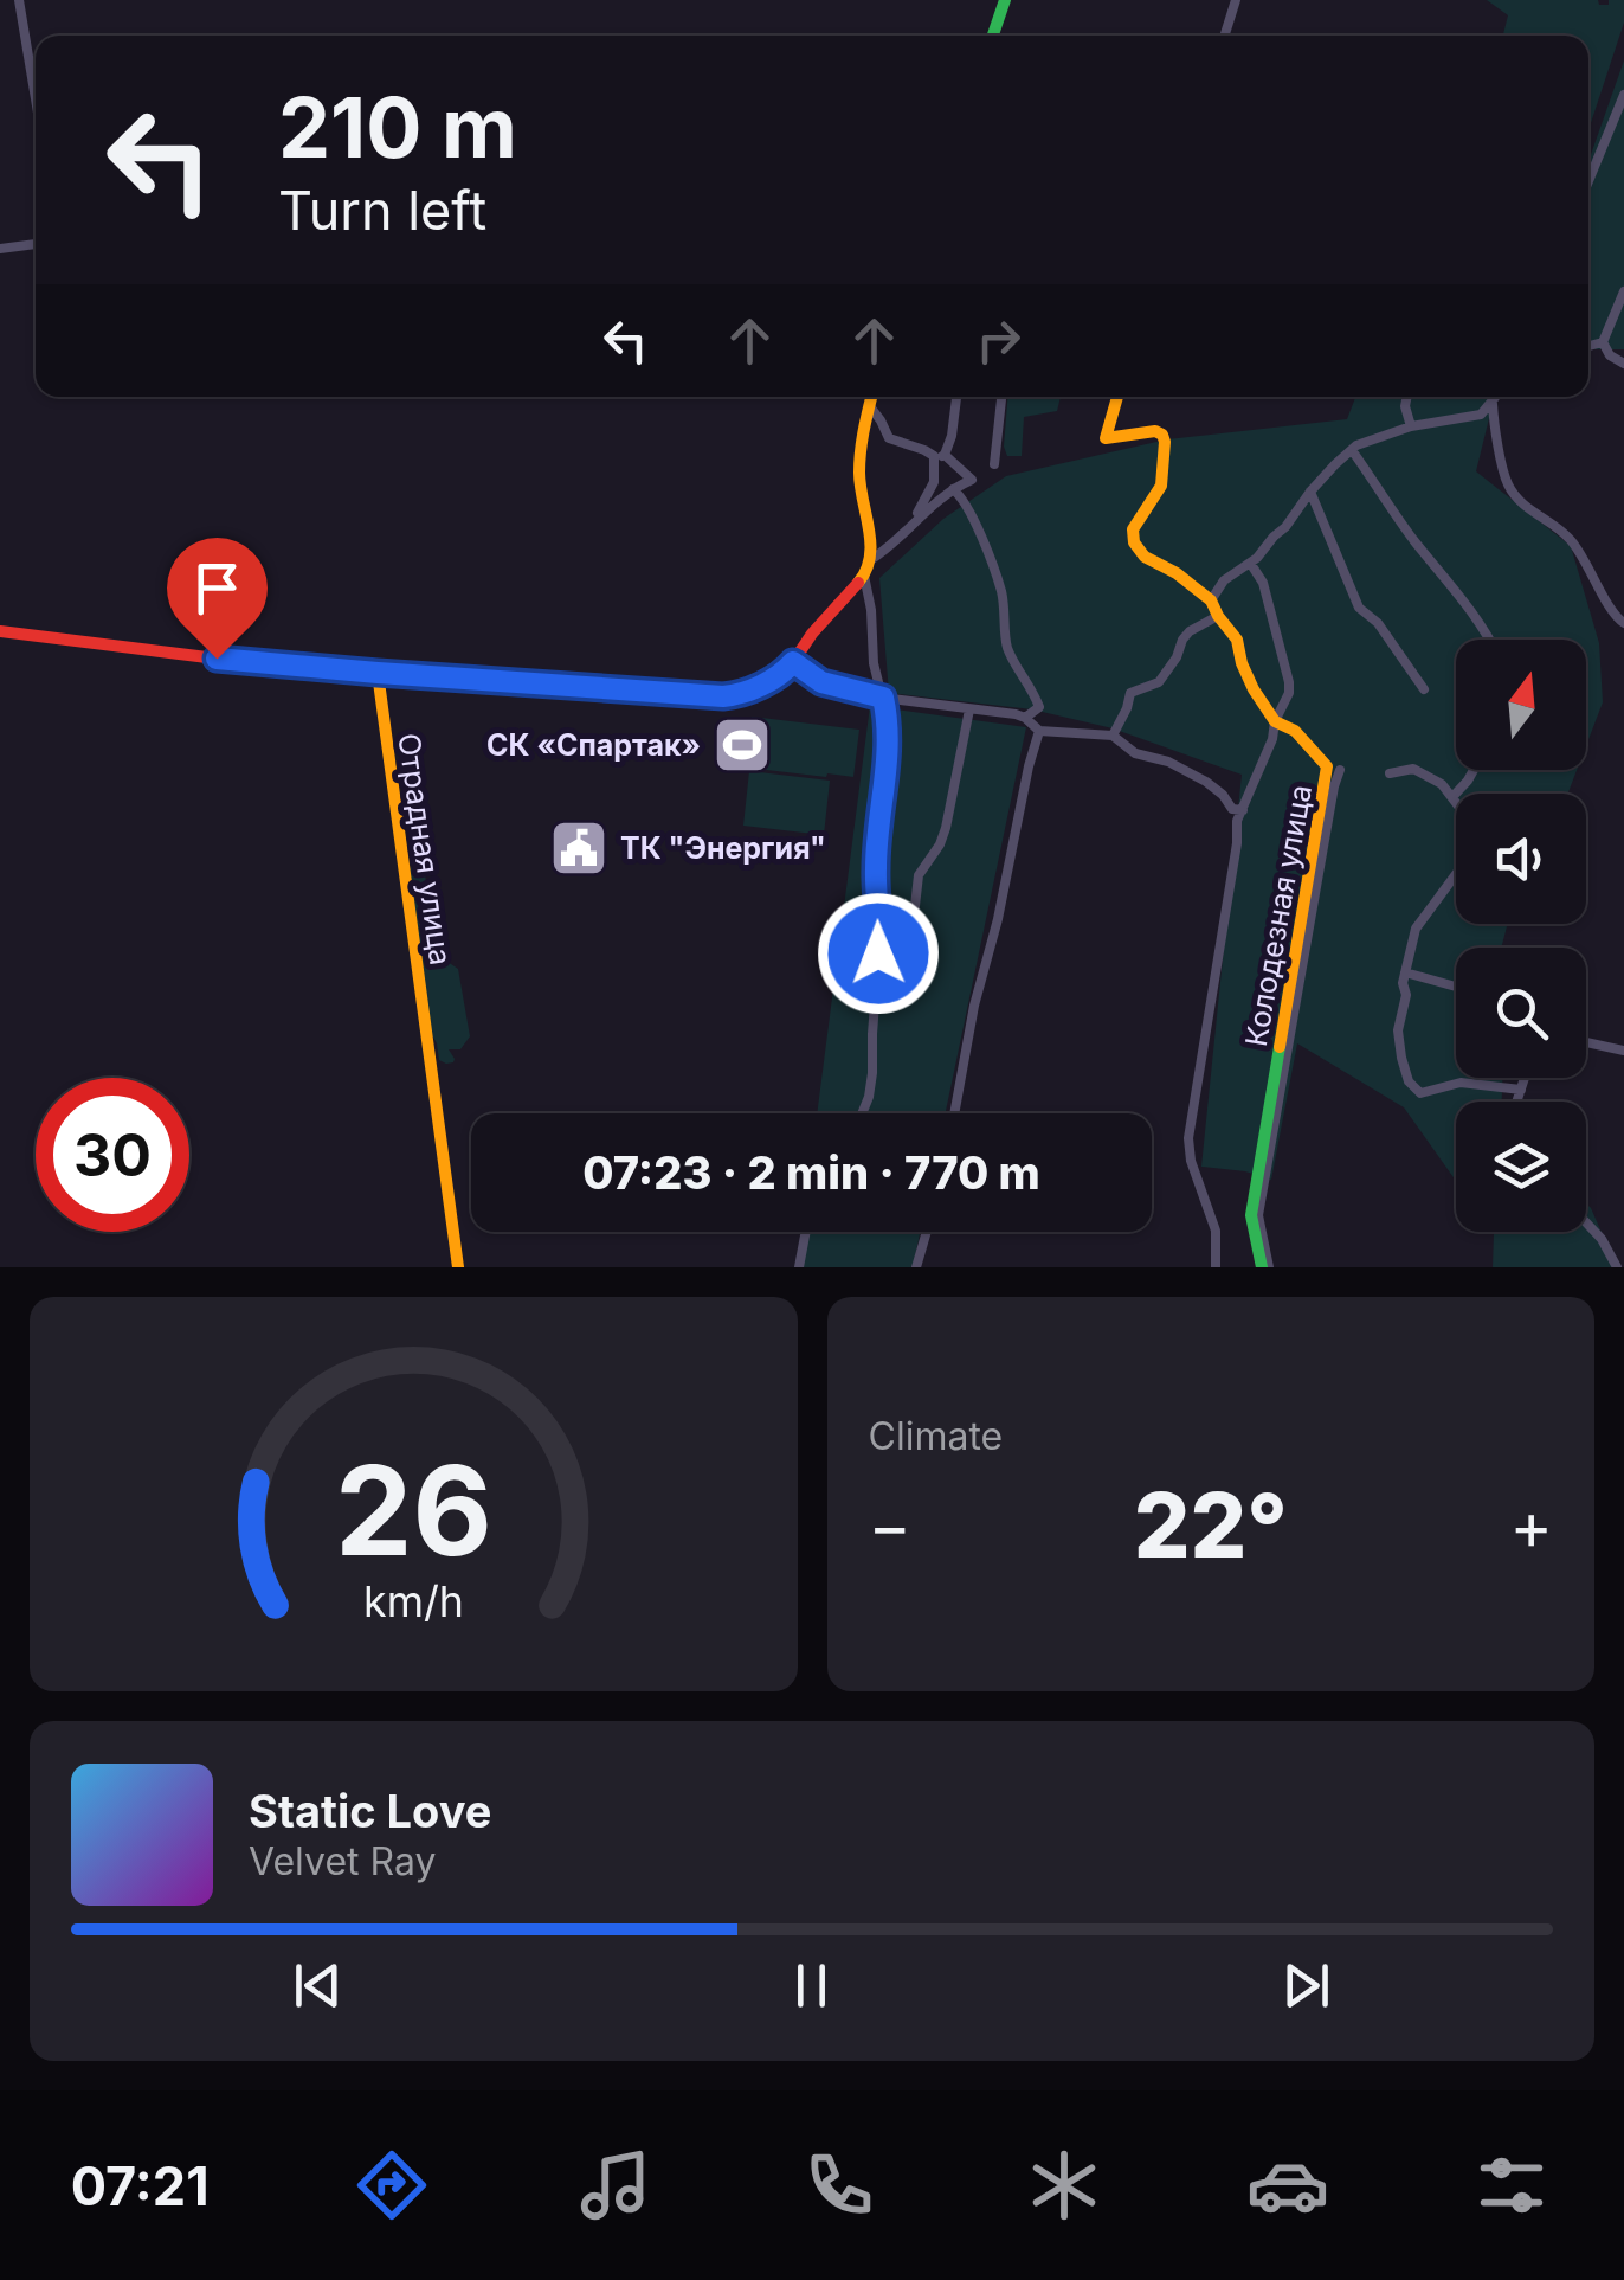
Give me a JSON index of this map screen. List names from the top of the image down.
{
  "streets": {
    "street": ["Отрадная улица", "Колодезная улица"]
  },
  "places": {
    "sports": ["СК «Спартак»"],
    "public building": ["ТК \"Энергия\""]
  },
  "north": "top",
  "page": {
    "turn": ["210 m", "Turn left"],
    "limit": "30",
    "trip": "07:23 · 2 min · 770 m",
    "tile": "Climate",
    "heat": ["−", "22°", "+"],
    "song": ["Static Love", "Velvet Ray"],
    "tabs": "07:21",
    "gauge": ["26", "km/h"]
  }
}
